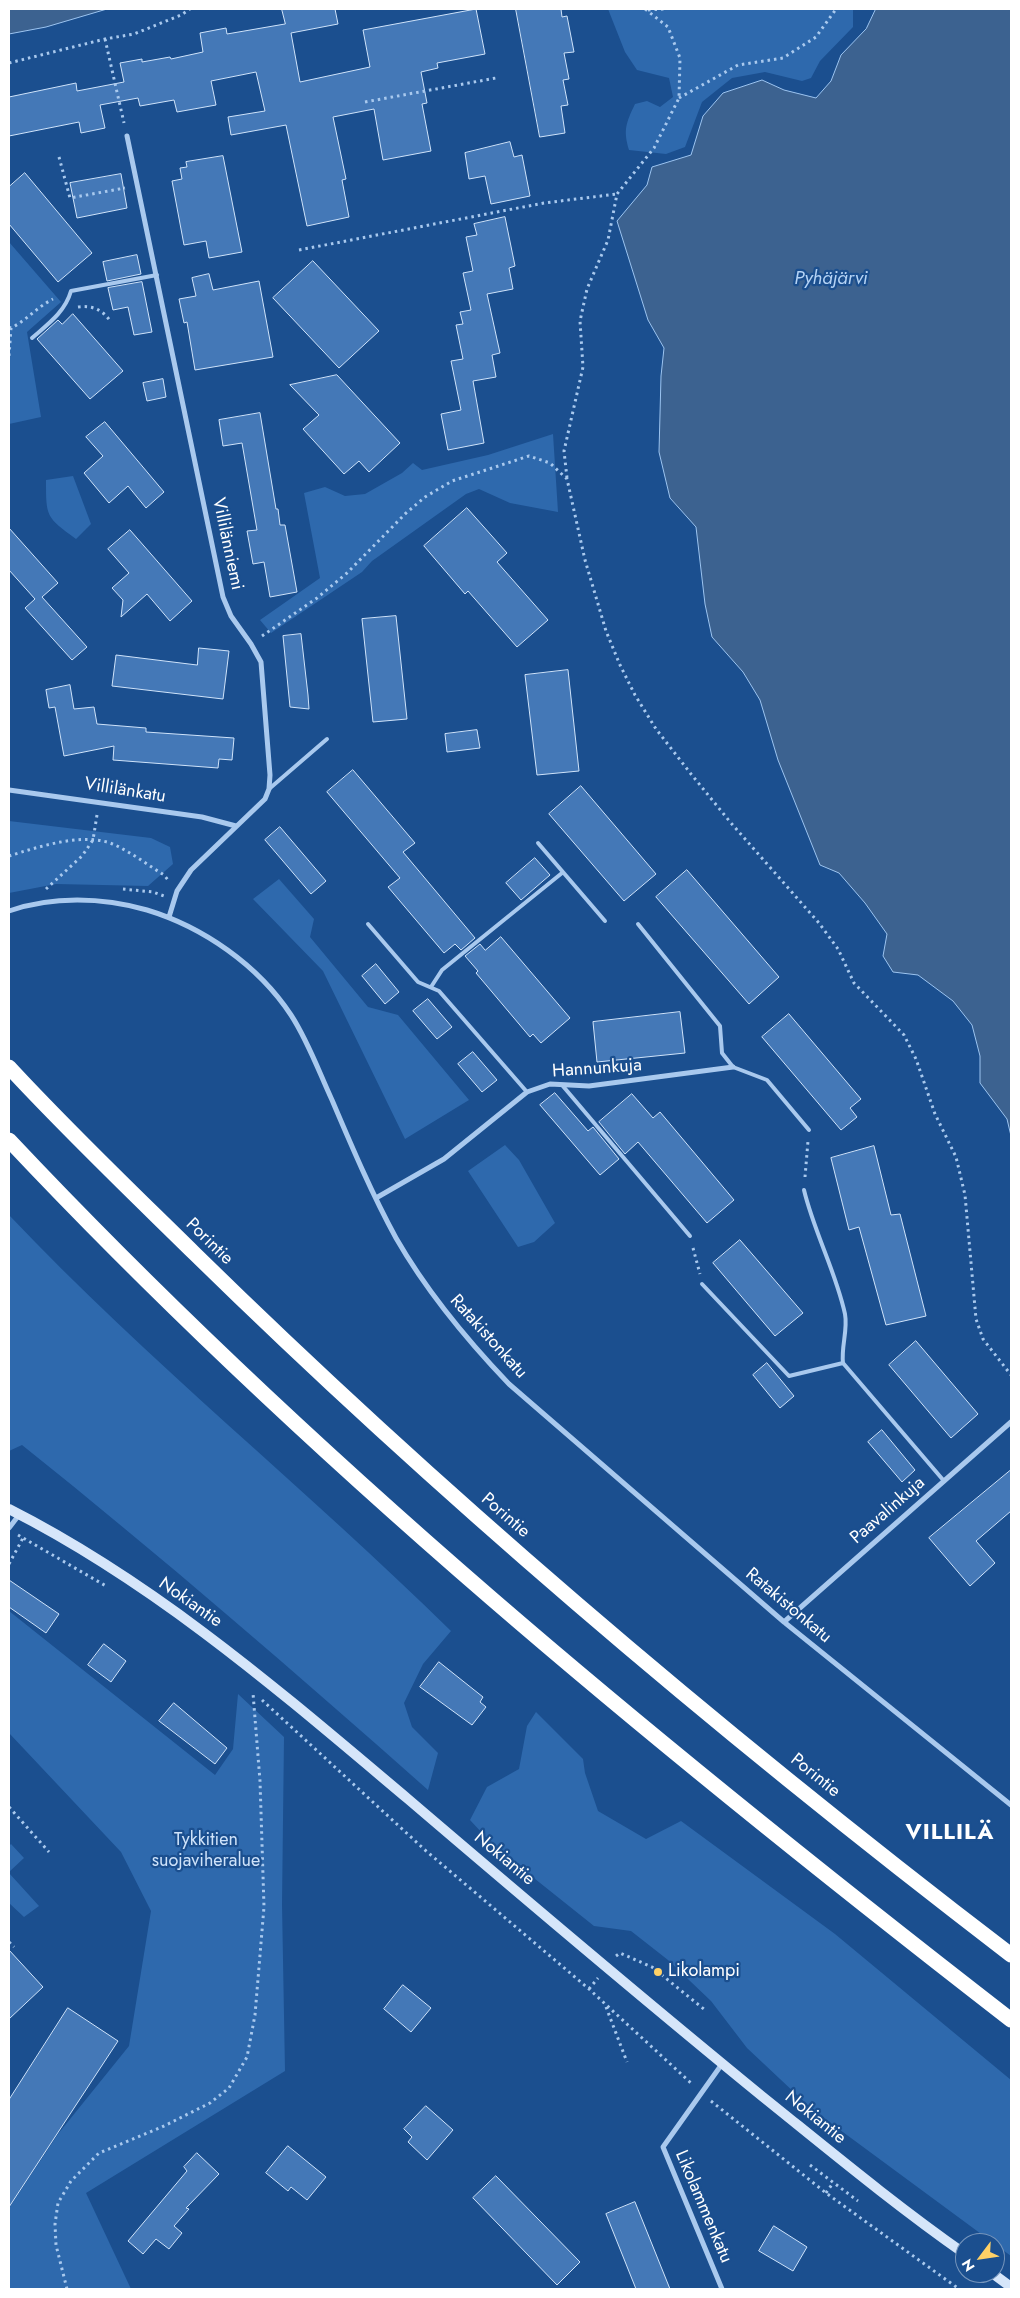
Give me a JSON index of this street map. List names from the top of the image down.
{
  "streets": {
    "highway": ["Porintie"],
    "main road": ["Nokiantie"],
    "street": [
      "Villilänniemi",
      "Villilänkatu",
      "Hannunkuja",
      "Ratakistonkatu",
      "Paavalinkuja",
      "Likolammenkatu"
    ]
  },
  "crossings": [
    ["Hannunkuja", "Ratakistonkatu"],
    ["Ratakistonkatu", "Paavalinkuja"],
    ["Nokiantie", "Likolammenkatu"]
  ],
  "districts": ["VILLILÄ"],
  "water": ["Pyhäjärvi"],
  "parks": ["Tykkitien suojaviheralue"],
  "places": ["Likolampi"],
  "north": "bottom left"
}
